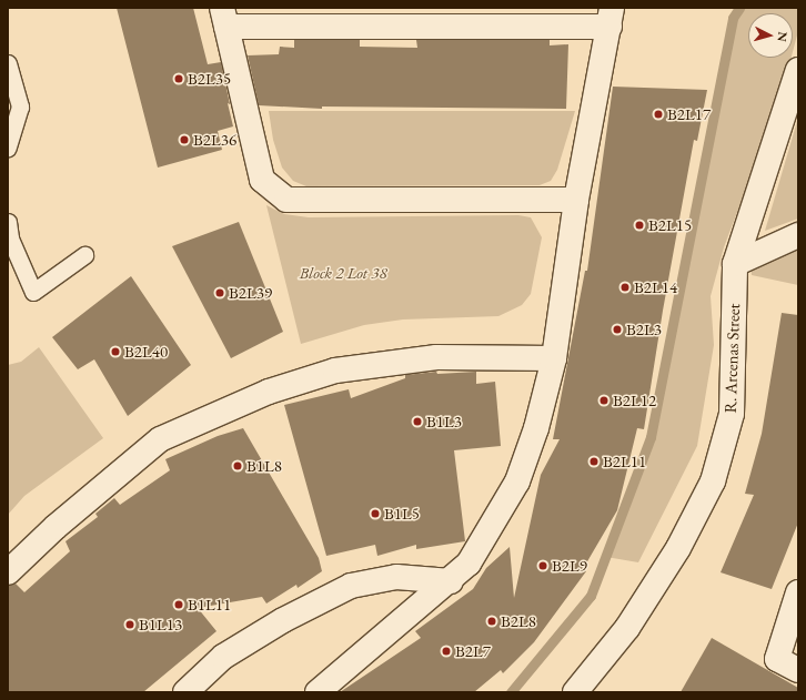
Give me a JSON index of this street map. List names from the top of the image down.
{
  "streets": {
    "street": ["R. Arcenas Street"]
  },
  "parks": ["Block 2 Lot 38"],
  "places": [
    "B2L35",
    "B2L17",
    "B2L36",
    "B2L15",
    "B2L14",
    "B2L39",
    "B2L3",
    "B2L40",
    "B2L12",
    "B1L3",
    "B2L11",
    "B1L8",
    "B1L5",
    "B2L9",
    "B1L11",
    "B2L8",
    "B1L13",
    "B2L7"
  ],
  "north": "right"
}
